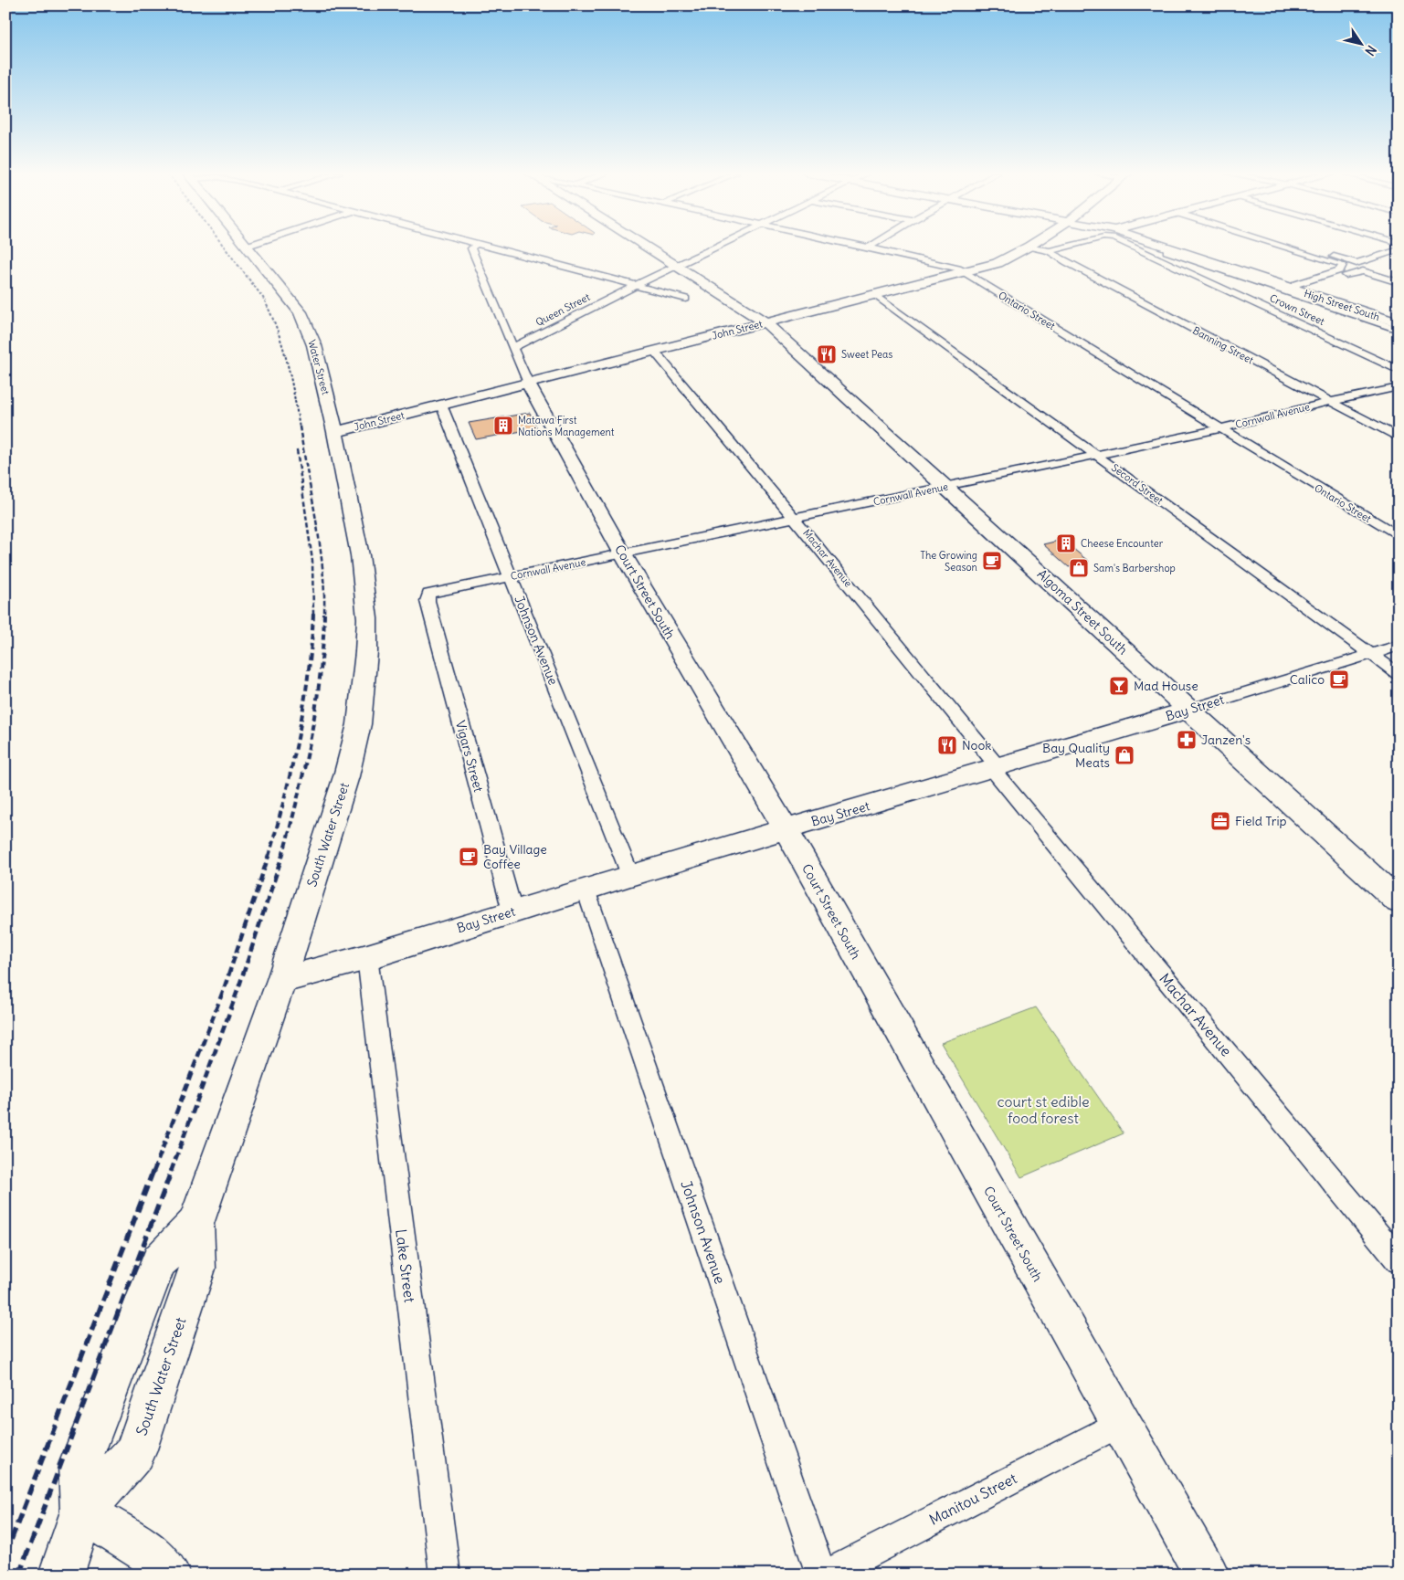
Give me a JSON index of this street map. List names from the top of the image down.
{
  "streets": {
    "main road": [
      "High Street South",
      "John Street",
      "Water Street",
      "Court Street South",
      "Algoma Street South",
      "Bay Street",
      "South Water Street"
    ],
    "street": [
      "Queen Street",
      "Crown Street",
      "Ontario Street",
      "Banning Street",
      "Cornwall Avenue",
      "Secord Street",
      "Machar Avenue",
      "Johnson Avenue",
      "Vigars Street",
      "Lake Street",
      "Manitou Street"
    ]
  },
  "crossings": [
    ["Queen Street", "Court Street South"],
    ["Queen Street", "Algoma Street South"],
    ["Ontario Street", "John Street"],
    ["Ontario Street", "Cornwall Avenue"],
    ["John Street", "Water Street"],
    ["John Street", "Secord Street"],
    ["John Street", "Machar Avenue"],
    ["John Street", "Court Street South"],
    ["John Street", "Algoma Street South"],
    ["John Street", "Johnson Avenue"],
    ["John Street", "South Water Street"],
    ["Banning Street", "Cornwall Avenue"],
    ["Water Street", "South Water Street"],
    ["Cornwall Avenue", "Secord Street"],
    ["Cornwall Avenue", "Machar Avenue"],
    ["Cornwall Avenue", "Court Street South"],
    ["Cornwall Avenue", "Algoma Street South"],
    ["Cornwall Avenue", "Johnson Avenue"],
    ["Cornwall Avenue", "Vigars Street"],
    ["Secord Street", "Bay Street"],
    ["Machar Avenue", "Bay Street"],
    ["Court Street South", "Bay Street"],
    ["Court Street South", "Manitou Street"],
    ["Algoma Street South", "Bay Street"],
    ["Johnson Avenue", "Bay Street"],
    ["Bay Street", "Vigars Street"],
    ["Bay Street", "South Water Street"],
    ["Bay Street", "Lake Street"]
  ],
  "parks": ["court st edible food forest"],
  "places": {
    "restaurant": ["Sweet Peas", "Nook"],
    "building": ["Matawa First Nations Management", "Cheese Encounter"],
    "cafe": ["The Growing Season", "Calico", "Bay Village Coffee"],
    "shop": ["Sam's Barbershop", "Bay Quality Meats"],
    "bar": ["Mad House"],
    "pharmacy": ["Janzen's"],
    "office": ["Field Trip"]
  },
  "north": "bottom right"
}
